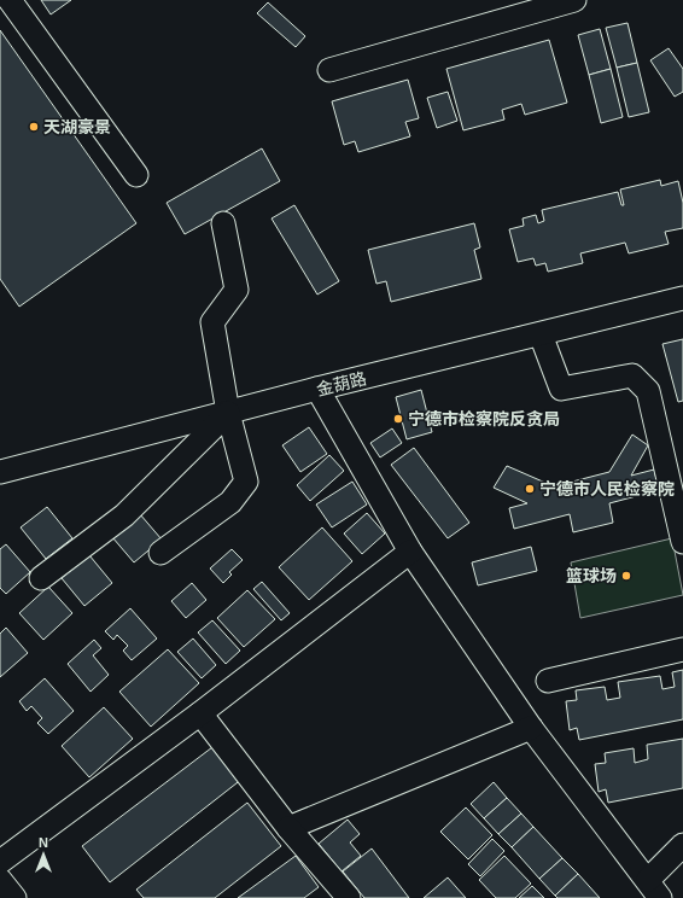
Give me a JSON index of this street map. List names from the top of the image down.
{
  "streets": {
    "street": ["金葫路"]
  },
  "places": [
    "天湖豪景",
    "宁德市检察院反贪局",
    "宁德市人民检察院",
    "篮球场"
  ],
  "north": "top"
}
